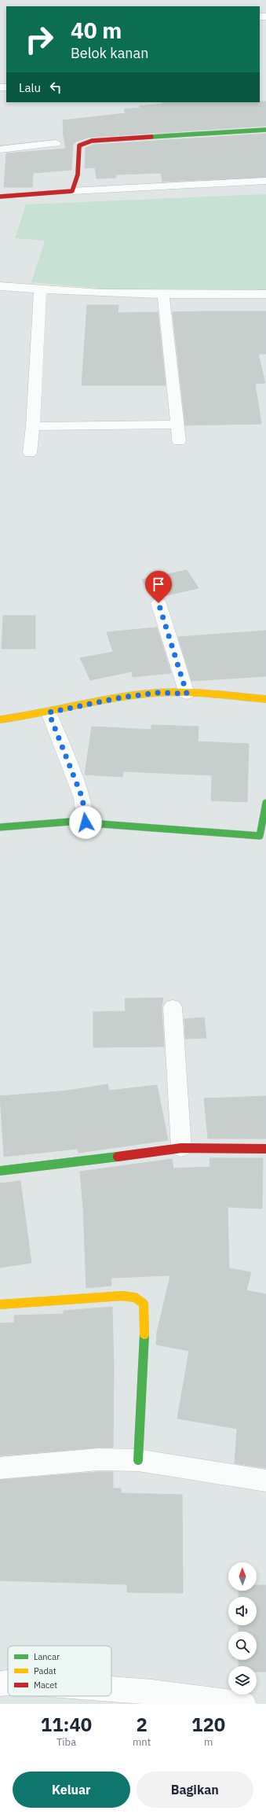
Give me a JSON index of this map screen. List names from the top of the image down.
{
  "legend": ["Lancar", "Padat", "Macet"],
  "north": "top",
  "page": {
    "turn": ["40 m", "Belok kanan"],
    "then": "Lalu",
    "eta": [
      "11:40",
      "Tiba",
      "2",
      "mnt",
      "120",
      "m"
    ],
    "buttons": ["Keluar", "Bagikan"]
  }
}
